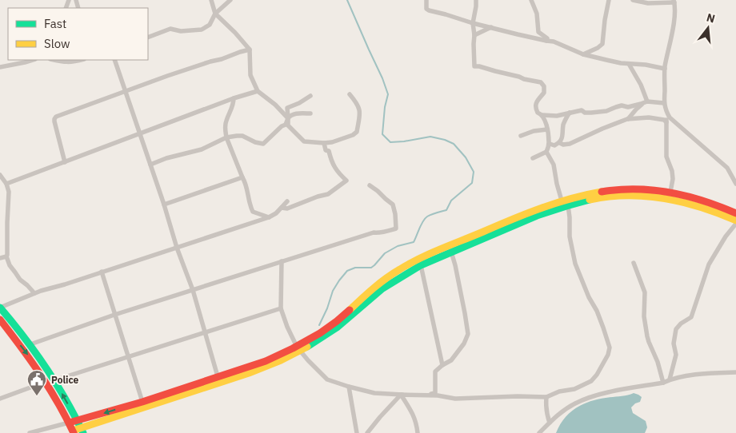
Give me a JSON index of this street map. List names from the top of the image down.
{
  "places": {
    "public building": ["Police"]
  },
  "legend": ["Fast", "Slow"],
  "north": "top"
}
